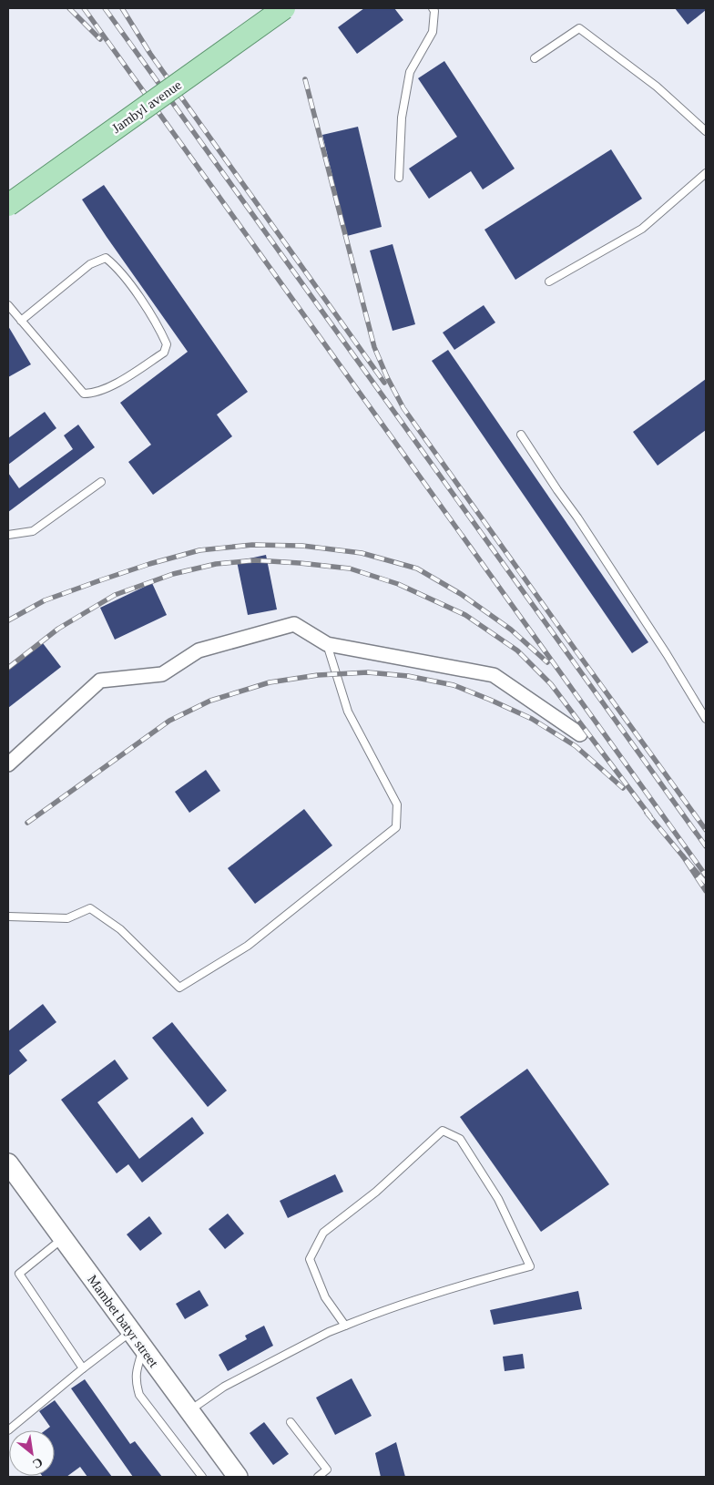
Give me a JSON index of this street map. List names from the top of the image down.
{
  "streets": {
    "main road": ["Jambyl avenue", "Mambet batyr street"]
  },
  "north": "bottom right"
}
